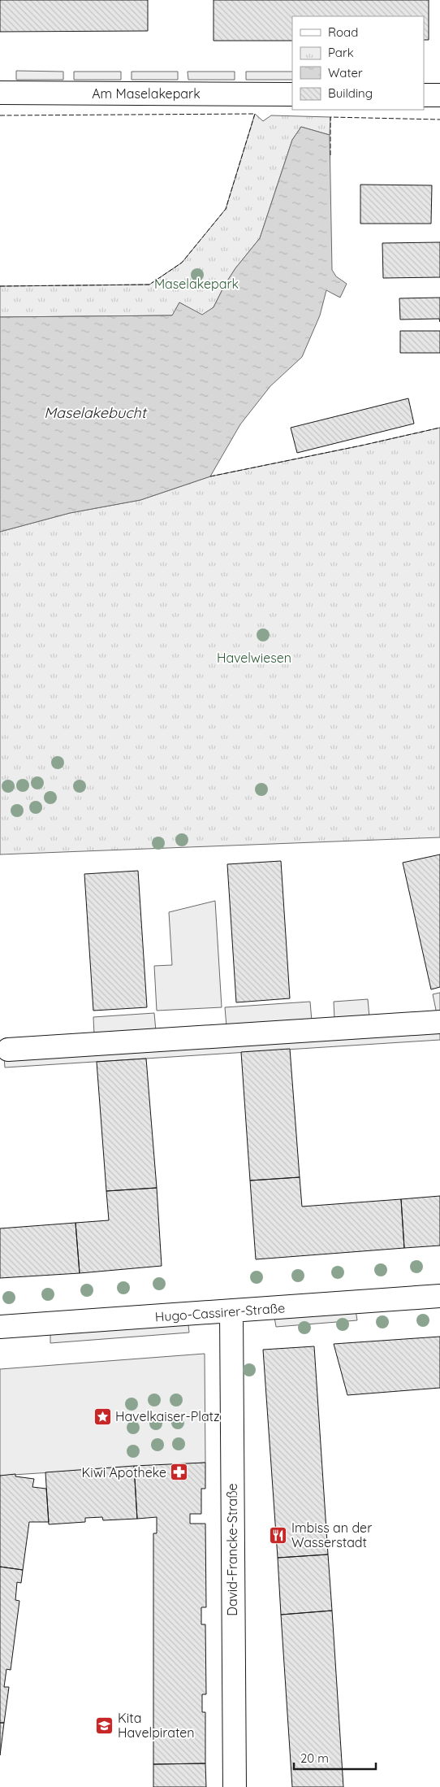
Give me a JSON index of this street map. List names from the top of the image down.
{
  "streets": {
    "street": ["Am Maselakepark", "Hugo-Cassirer-Straße", "David-Francke-Straße"]
  },
  "crossings": [
    ["Hugo-Cassirer-Straße", "David-Francke-Straße"]
  ],
  "water": ["Maselakebucht"],
  "parks": ["Maselakepark", "Havelwiesen"],
  "places": {
    "place": ["Havelkaiser-Platz"],
    "pharmacy": ["Kiwi Apotheke"],
    "restaurant": ["Imbiss an der Wasserstadt"],
    "school or university": ["Kita Havelpiraten"]
  },
  "legend": [
    "Road",
    "Park",
    "Water",
    "Building"
  ],
  "scale_bar": "20 m"
}
